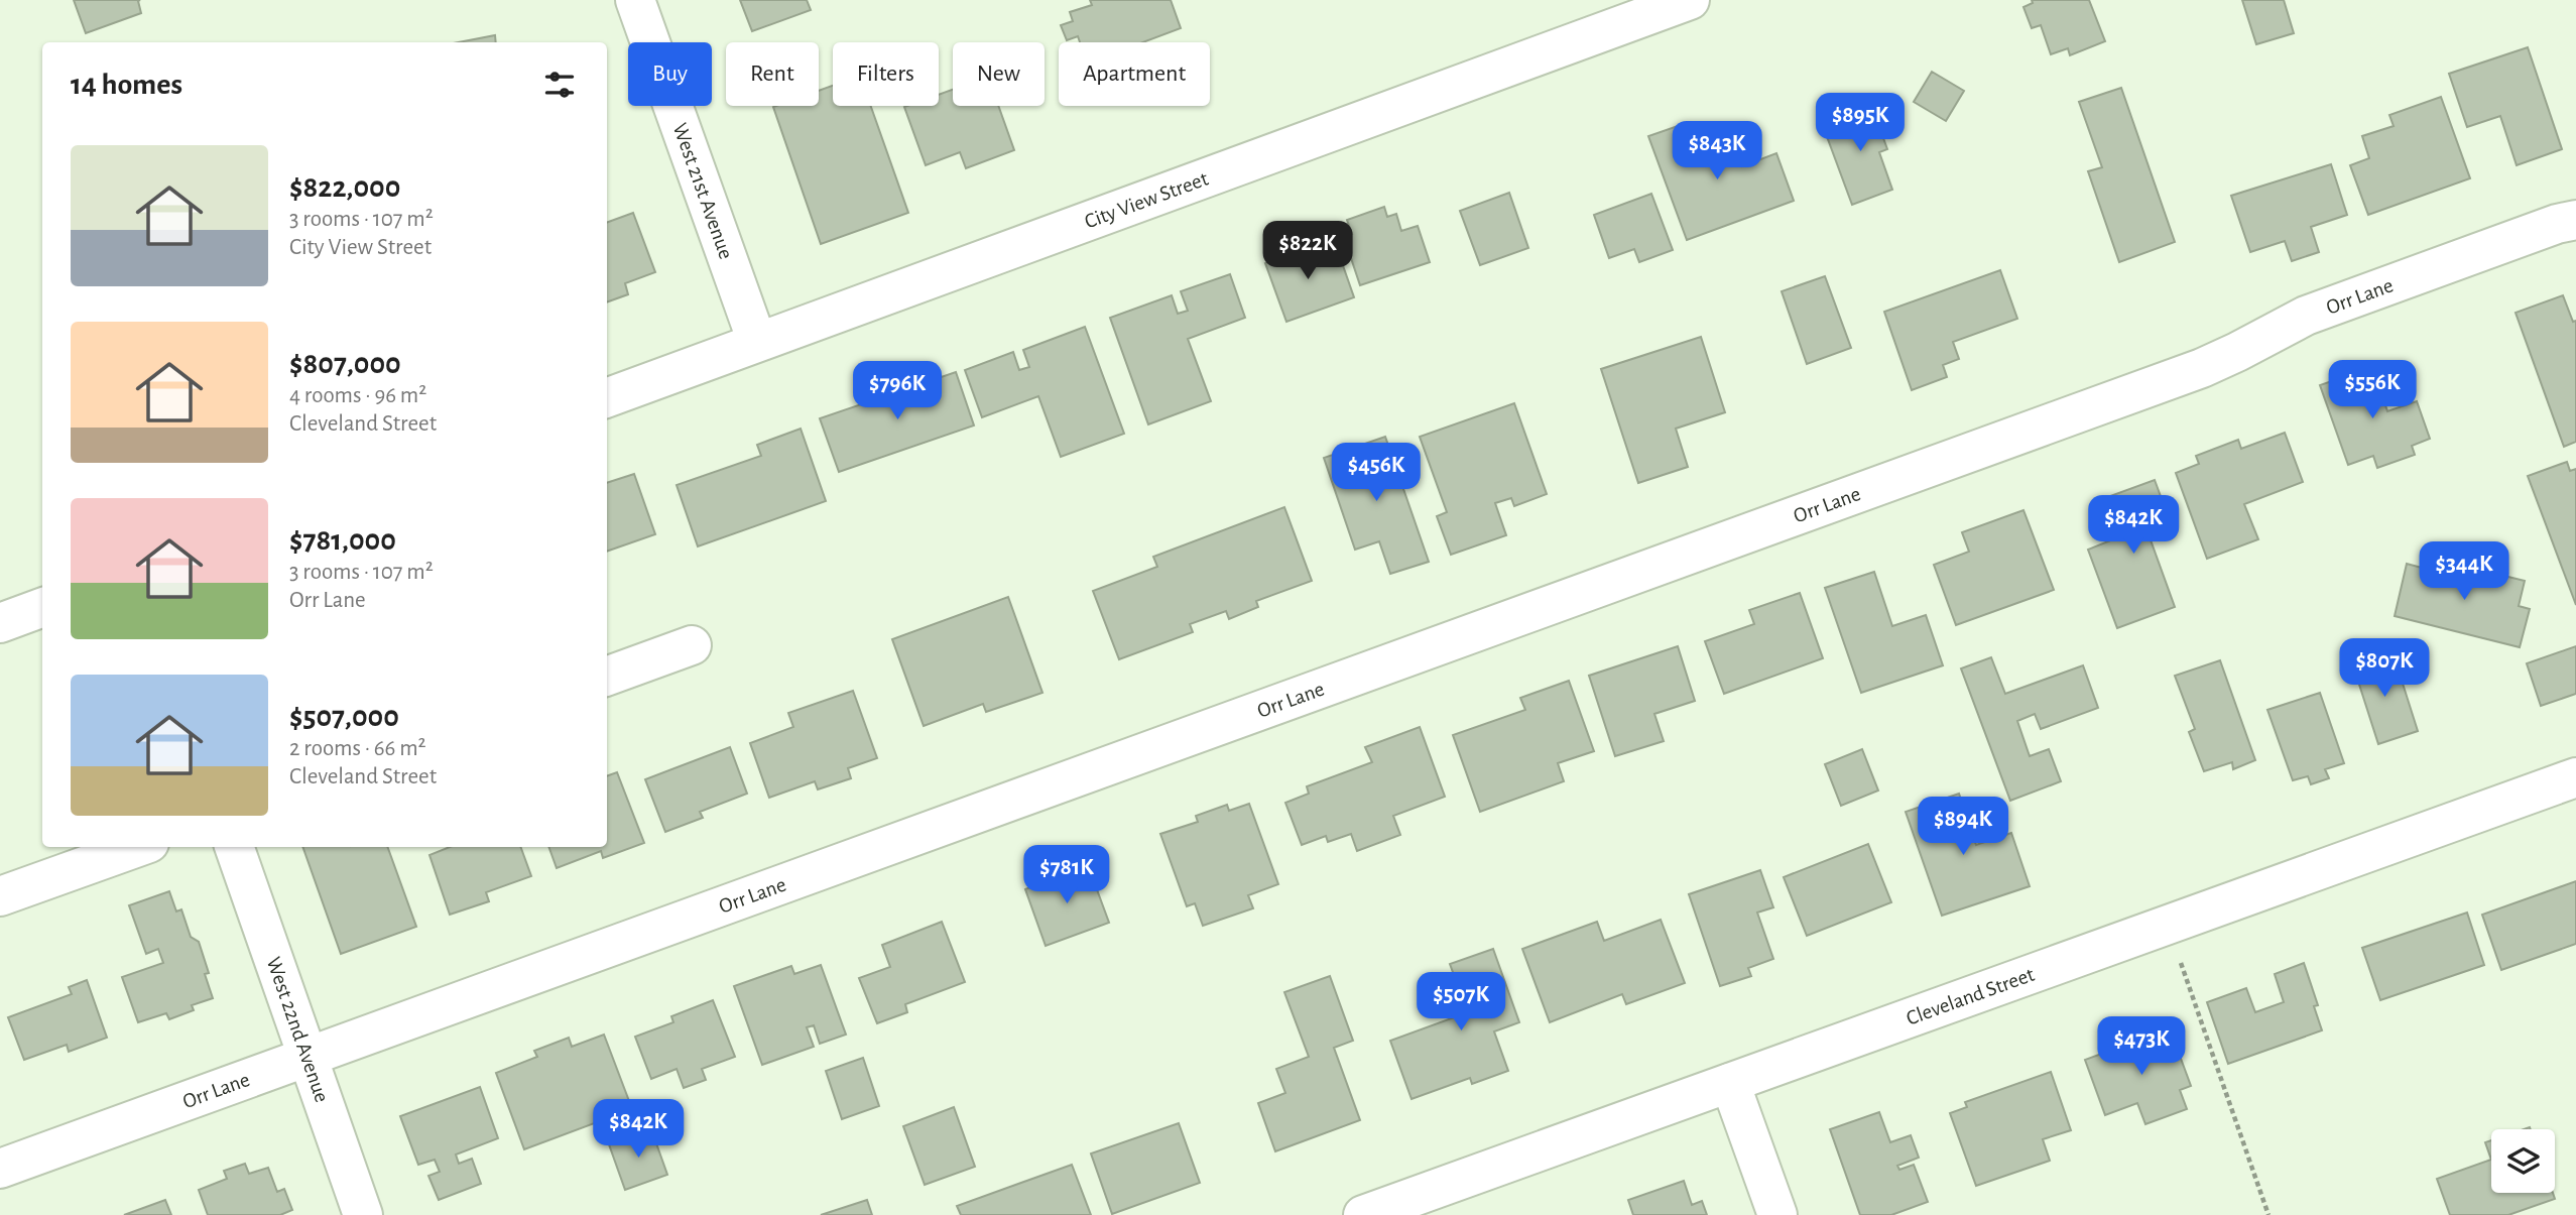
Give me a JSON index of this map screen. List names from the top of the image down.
{
  "streets": {
    "street": [
      "West 21st Avenue",
      "City View Street",
      "Orr Lane",
      "Cleveland Street",
      "West 22nd Avenue"
    ]
  },
  "crossings": [
    ["West 21st Avenue", "City View Street"],
    ["Orr Lane", "West 22nd Avenue"]
  ],
  "page": {
    "chip": [
      "Buy",
      "Rent",
      "Filters",
      "New",
      "Apartment"
    ],
    "heading": "14 homes",
    "price": [
      "$895K",
      "$843K",
      "$822K",
      "$556K",
      "$796K",
      "$456K",
      "$842K",
      "$344K",
      "$807K",
      "$894K",
      "$781K",
      "$507K",
      "$473K",
      "$842K"
    ],
    "list": [
      {
        "name": "$822,000",
        "note": "3 rooms · 107 m² · City View Street"
      },
      {
        "name": "$807,000",
        "note": "4 rooms · 96 m² · Cleveland Street"
      },
      {
        "name": "$781,000",
        "note": "3 rooms · 107 m² · Orr Lane"
      },
      {
        "name": "$507,000",
        "note": "2 rooms · 66 m² · Cleveland Street"
      }
    ]
  }
}
